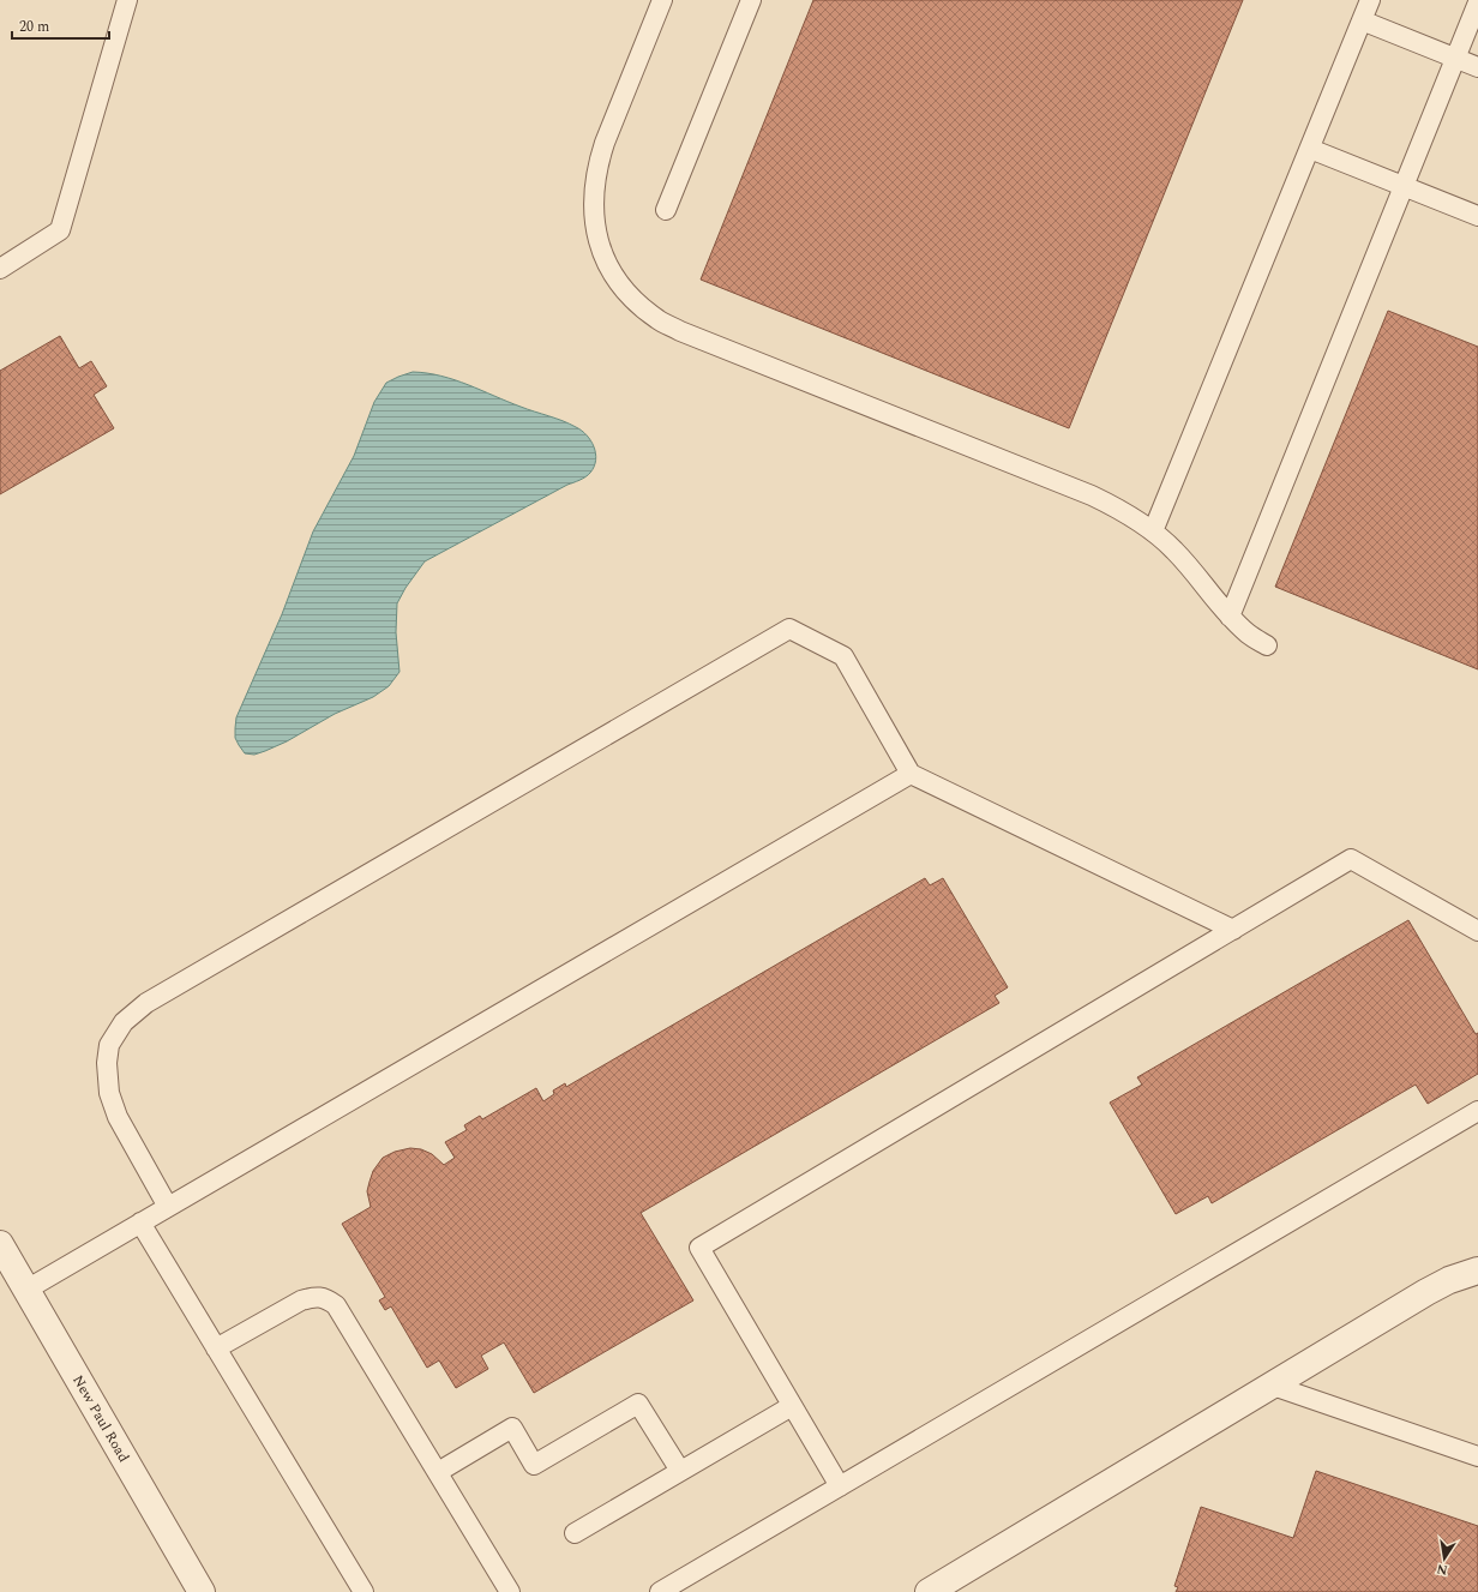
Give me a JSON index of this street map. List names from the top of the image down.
{
  "streets": {
    "street": ["New Paul Road"]
  },
  "scale_bar": "20 m",
  "north": "bottom"
}
